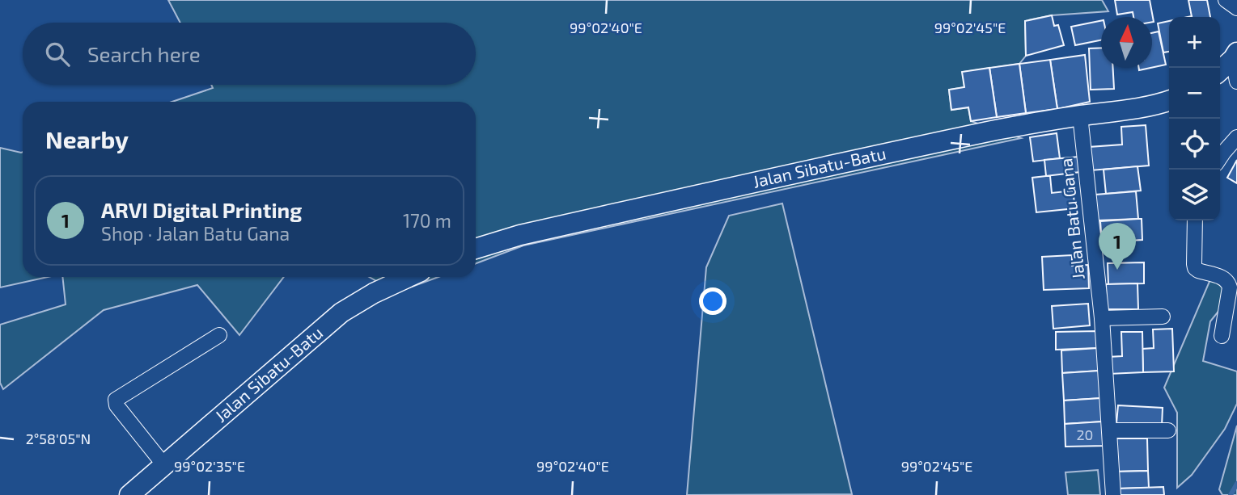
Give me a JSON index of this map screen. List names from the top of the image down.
{
  "streets": {
    "street": ["Jalan Sibatu-Batu", "Jalan Batu Gana"]
  },
  "crossings": [
    ["Jalan Sibatu-Batu", "Jalan Batu Gana"]
  ],
  "house_numbers": ["20"],
  "north": "top",
  "page": {
    "map_buttons": ["+", "−"],
    "search": "Search here",
    "heading": "Nearby",
    "list": [
      {
        "mark": "1",
        "name": "ARVI Digital Printing",
        "note": "Shop · Jalan Batu Gana",
        "value": "170 m"
      }
    ],
    "pins": "1"
  },
  "coordinates": [
    "99°02'40\"E",
    "99°02'45\"E",
    "2°58'05\"N",
    "99°02'35\"E"
  ]
}
